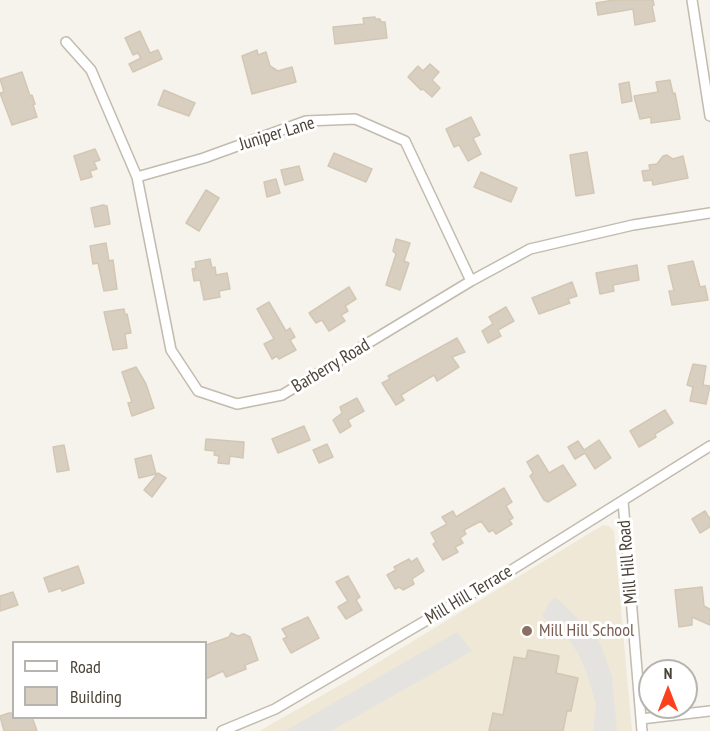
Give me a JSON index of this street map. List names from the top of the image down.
{
  "streets": {
    "street": [
      "Juniper Lane",
      "Barberry Road",
      "Mill Hill Road",
      "Mill Hill Terrace"
    ]
  },
  "crossings": [
    ["Juniper Lane", "Barberry Road"],
    ["Mill Hill Road", "Mill Hill Terrace"]
  ],
  "places": ["Mill Hill School"],
  "legend": ["Road", "Building"],
  "north": "top"
}
